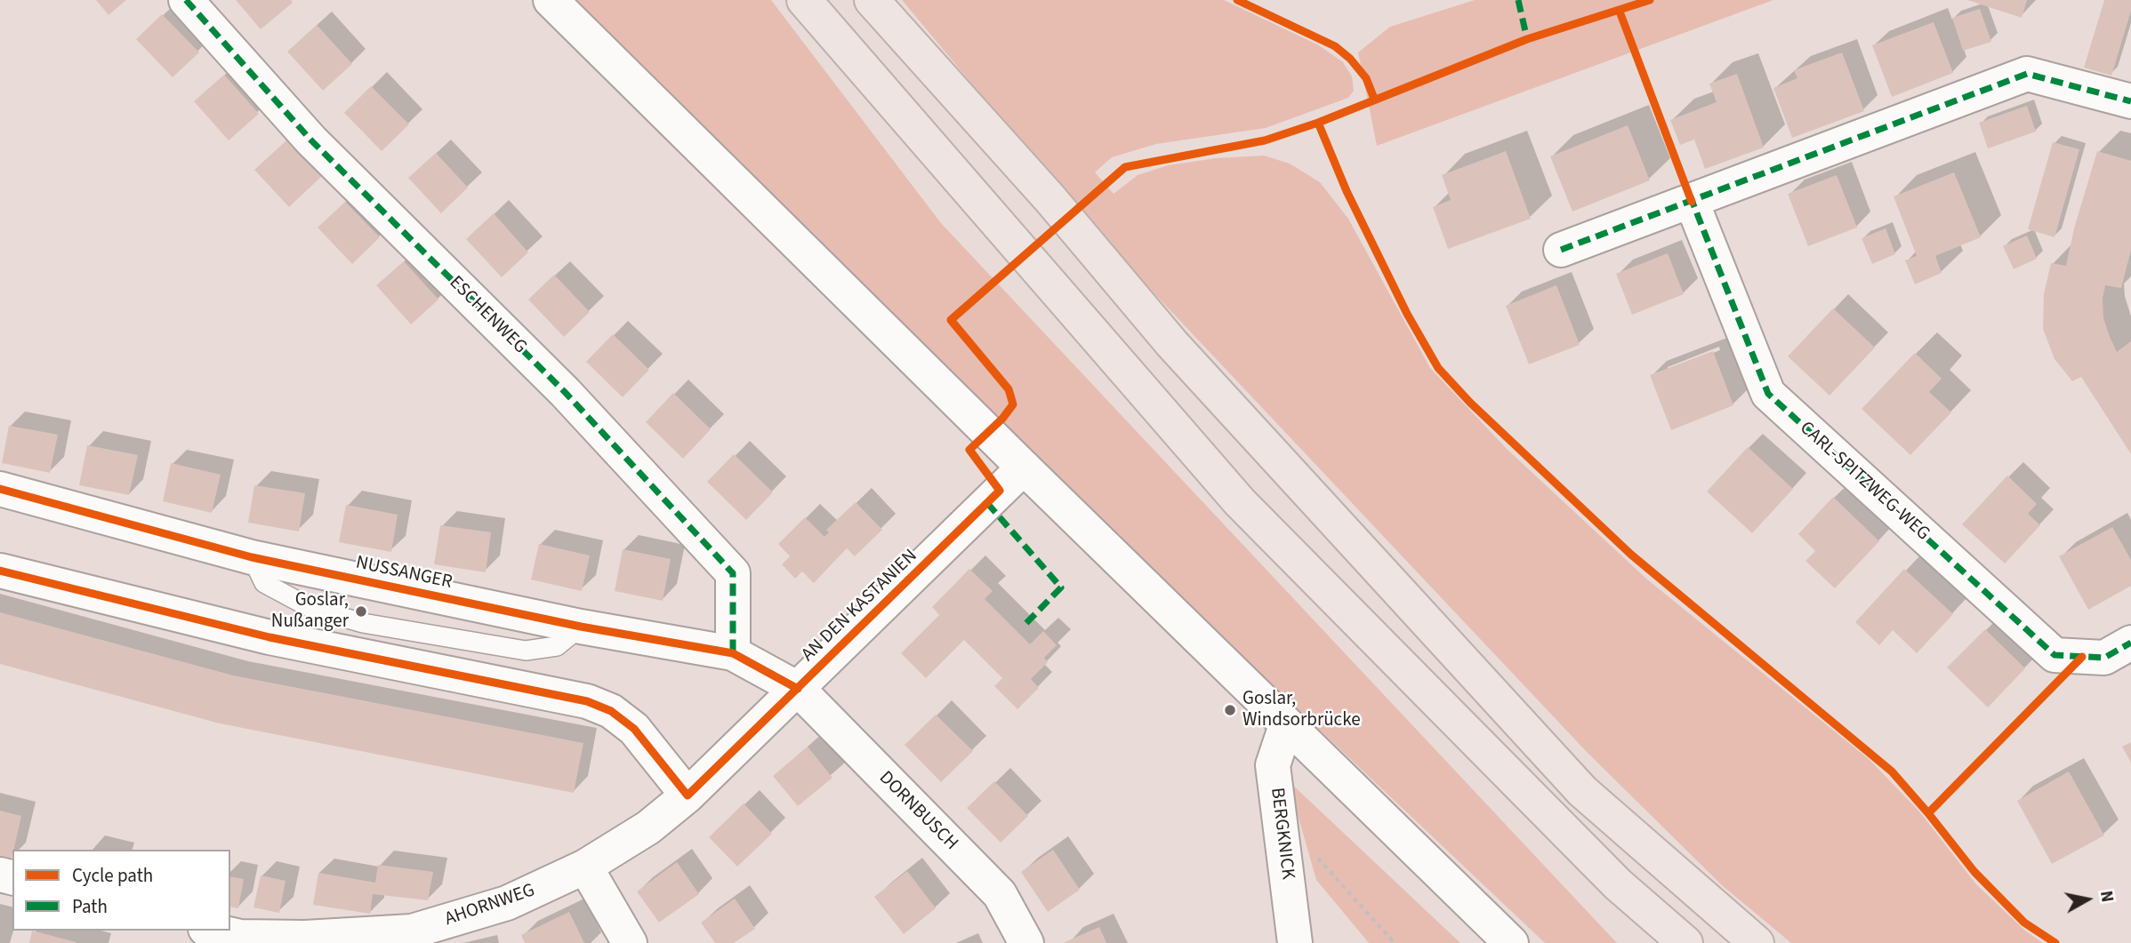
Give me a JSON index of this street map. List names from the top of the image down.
{
  "streets": {
    "street": [
      "ESCHENWEG",
      "CARL-SPITZWEG-WEG",
      "NUSSANGER",
      "AN DEN KASTANIEN",
      "DORNBUSCH",
      "BERGKNICK",
      "AHORNWEG"
    ]
  },
  "crossings": [
    ["ESCHENWEG", "NUSSANGER"],
    ["NUSSANGER", "AN DEN KASTANIEN"],
    ["NUSSANGER", "DORNBUSCH"],
    ["AN DEN KASTANIEN", "DORNBUSCH"],
    ["AN DEN KASTANIEN", "AHORNWEG"]
  ],
  "places": ["Goslar, Nußanger", "Goslar, Windsorbrücke"],
  "legend": ["Cycle path", "Path"],
  "north": "right"
}
